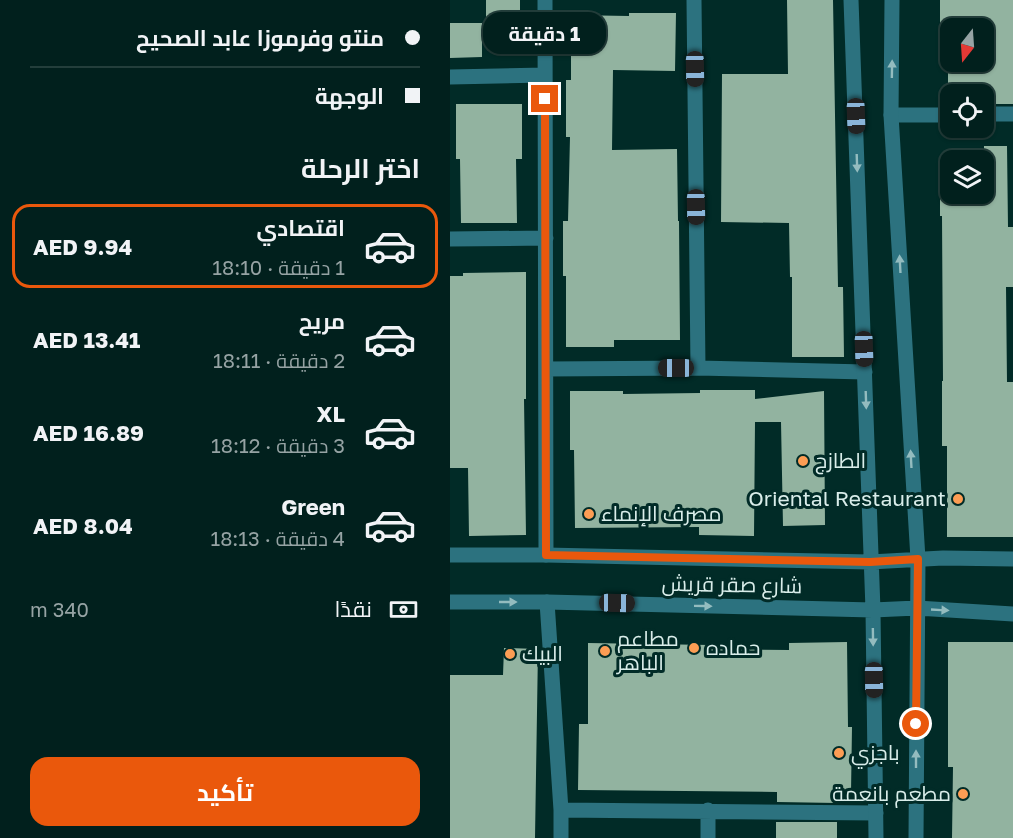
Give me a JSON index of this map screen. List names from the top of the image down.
{
  "streets": {
    "street": ["شارع صقر قريش"]
  },
  "places": [
    "الطازج",
    "Oriental Restaurant",
    "مصرف الإنماء",
    "حماده",
    "مطاعم الباهر",
    "البيك",
    "باجزي",
    "مطعم بانعمة"
  ],
  "north": "bottom",
  "page": {
    "banner": ["منتو وفرموزا عابد الصحيح", "الوجهة"],
    "bubble": "1 دقيقة",
    "heading": "اختر الرحلة",
    "list": [
      {
        "name": "اقتصادي",
        "note": "1 دقيقة · 18:10",
        "value": "AED 9.94"
      },
      {
        "name": "مريح",
        "note": "2 دقيقة · 18:11",
        "value": "AED 13.41"
      },
      {
        "name": "XL",
        "note": "3 دقيقة · 18:12",
        "value": "AED 16.89"
      },
      {
        "name": "Green",
        "note": "4 دقيقة · 18:13",
        "value": "AED 8.04"
      }
    ],
    "pay": ["نقدًا", "340 m"],
    "buttons": "تأكيد"
  }
}
